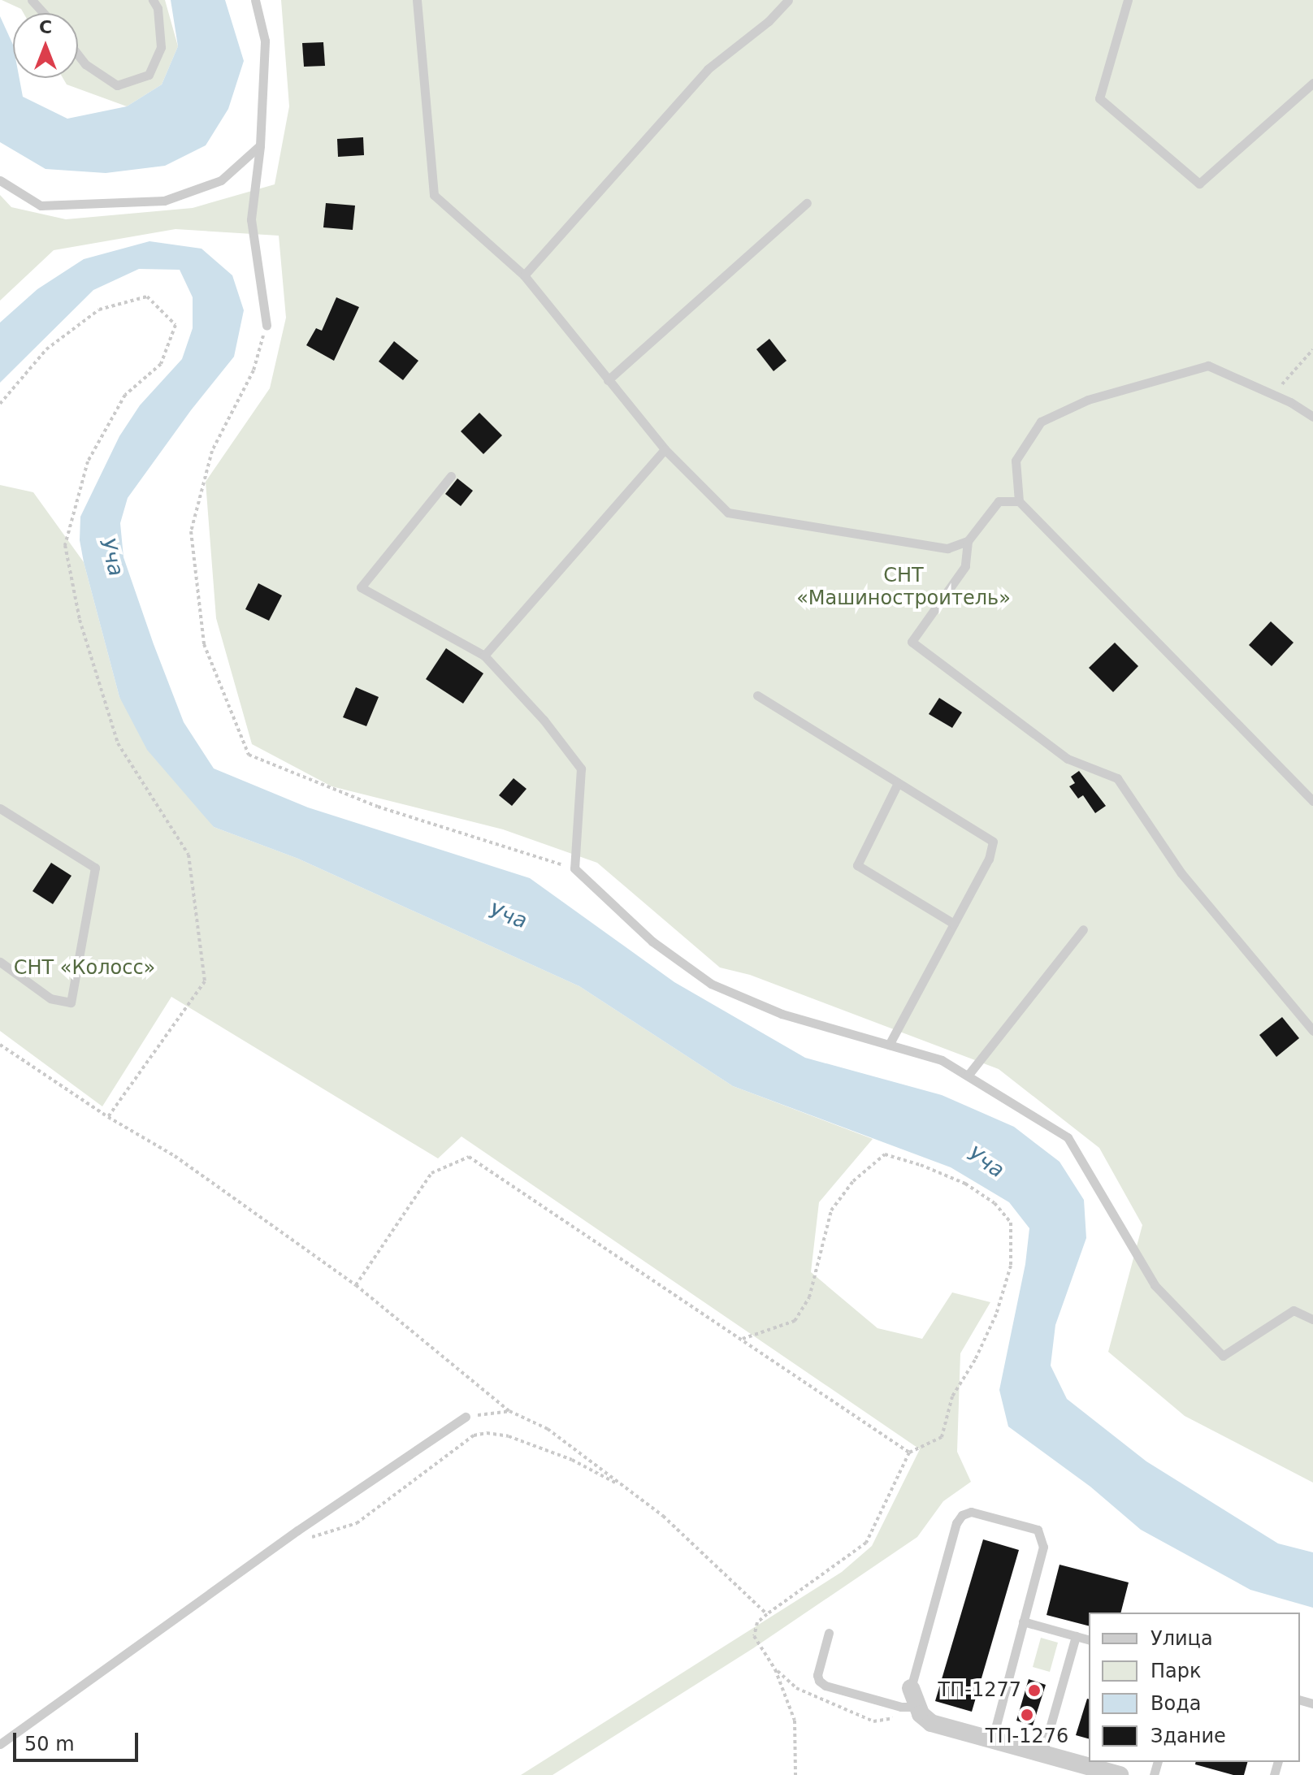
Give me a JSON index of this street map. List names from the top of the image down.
{
  "water": ["Уча"],
  "parks": ["СНТ «Машиностроитель»", "СНТ «Колосс»"],
  "places": ["ТП-1277", "ТП-1276"],
  "legend": [
    "Улица",
    "Парк",
    "Вода",
    "Здание"
  ],
  "scale_bar": "50 m",
  "north": "top"
}
